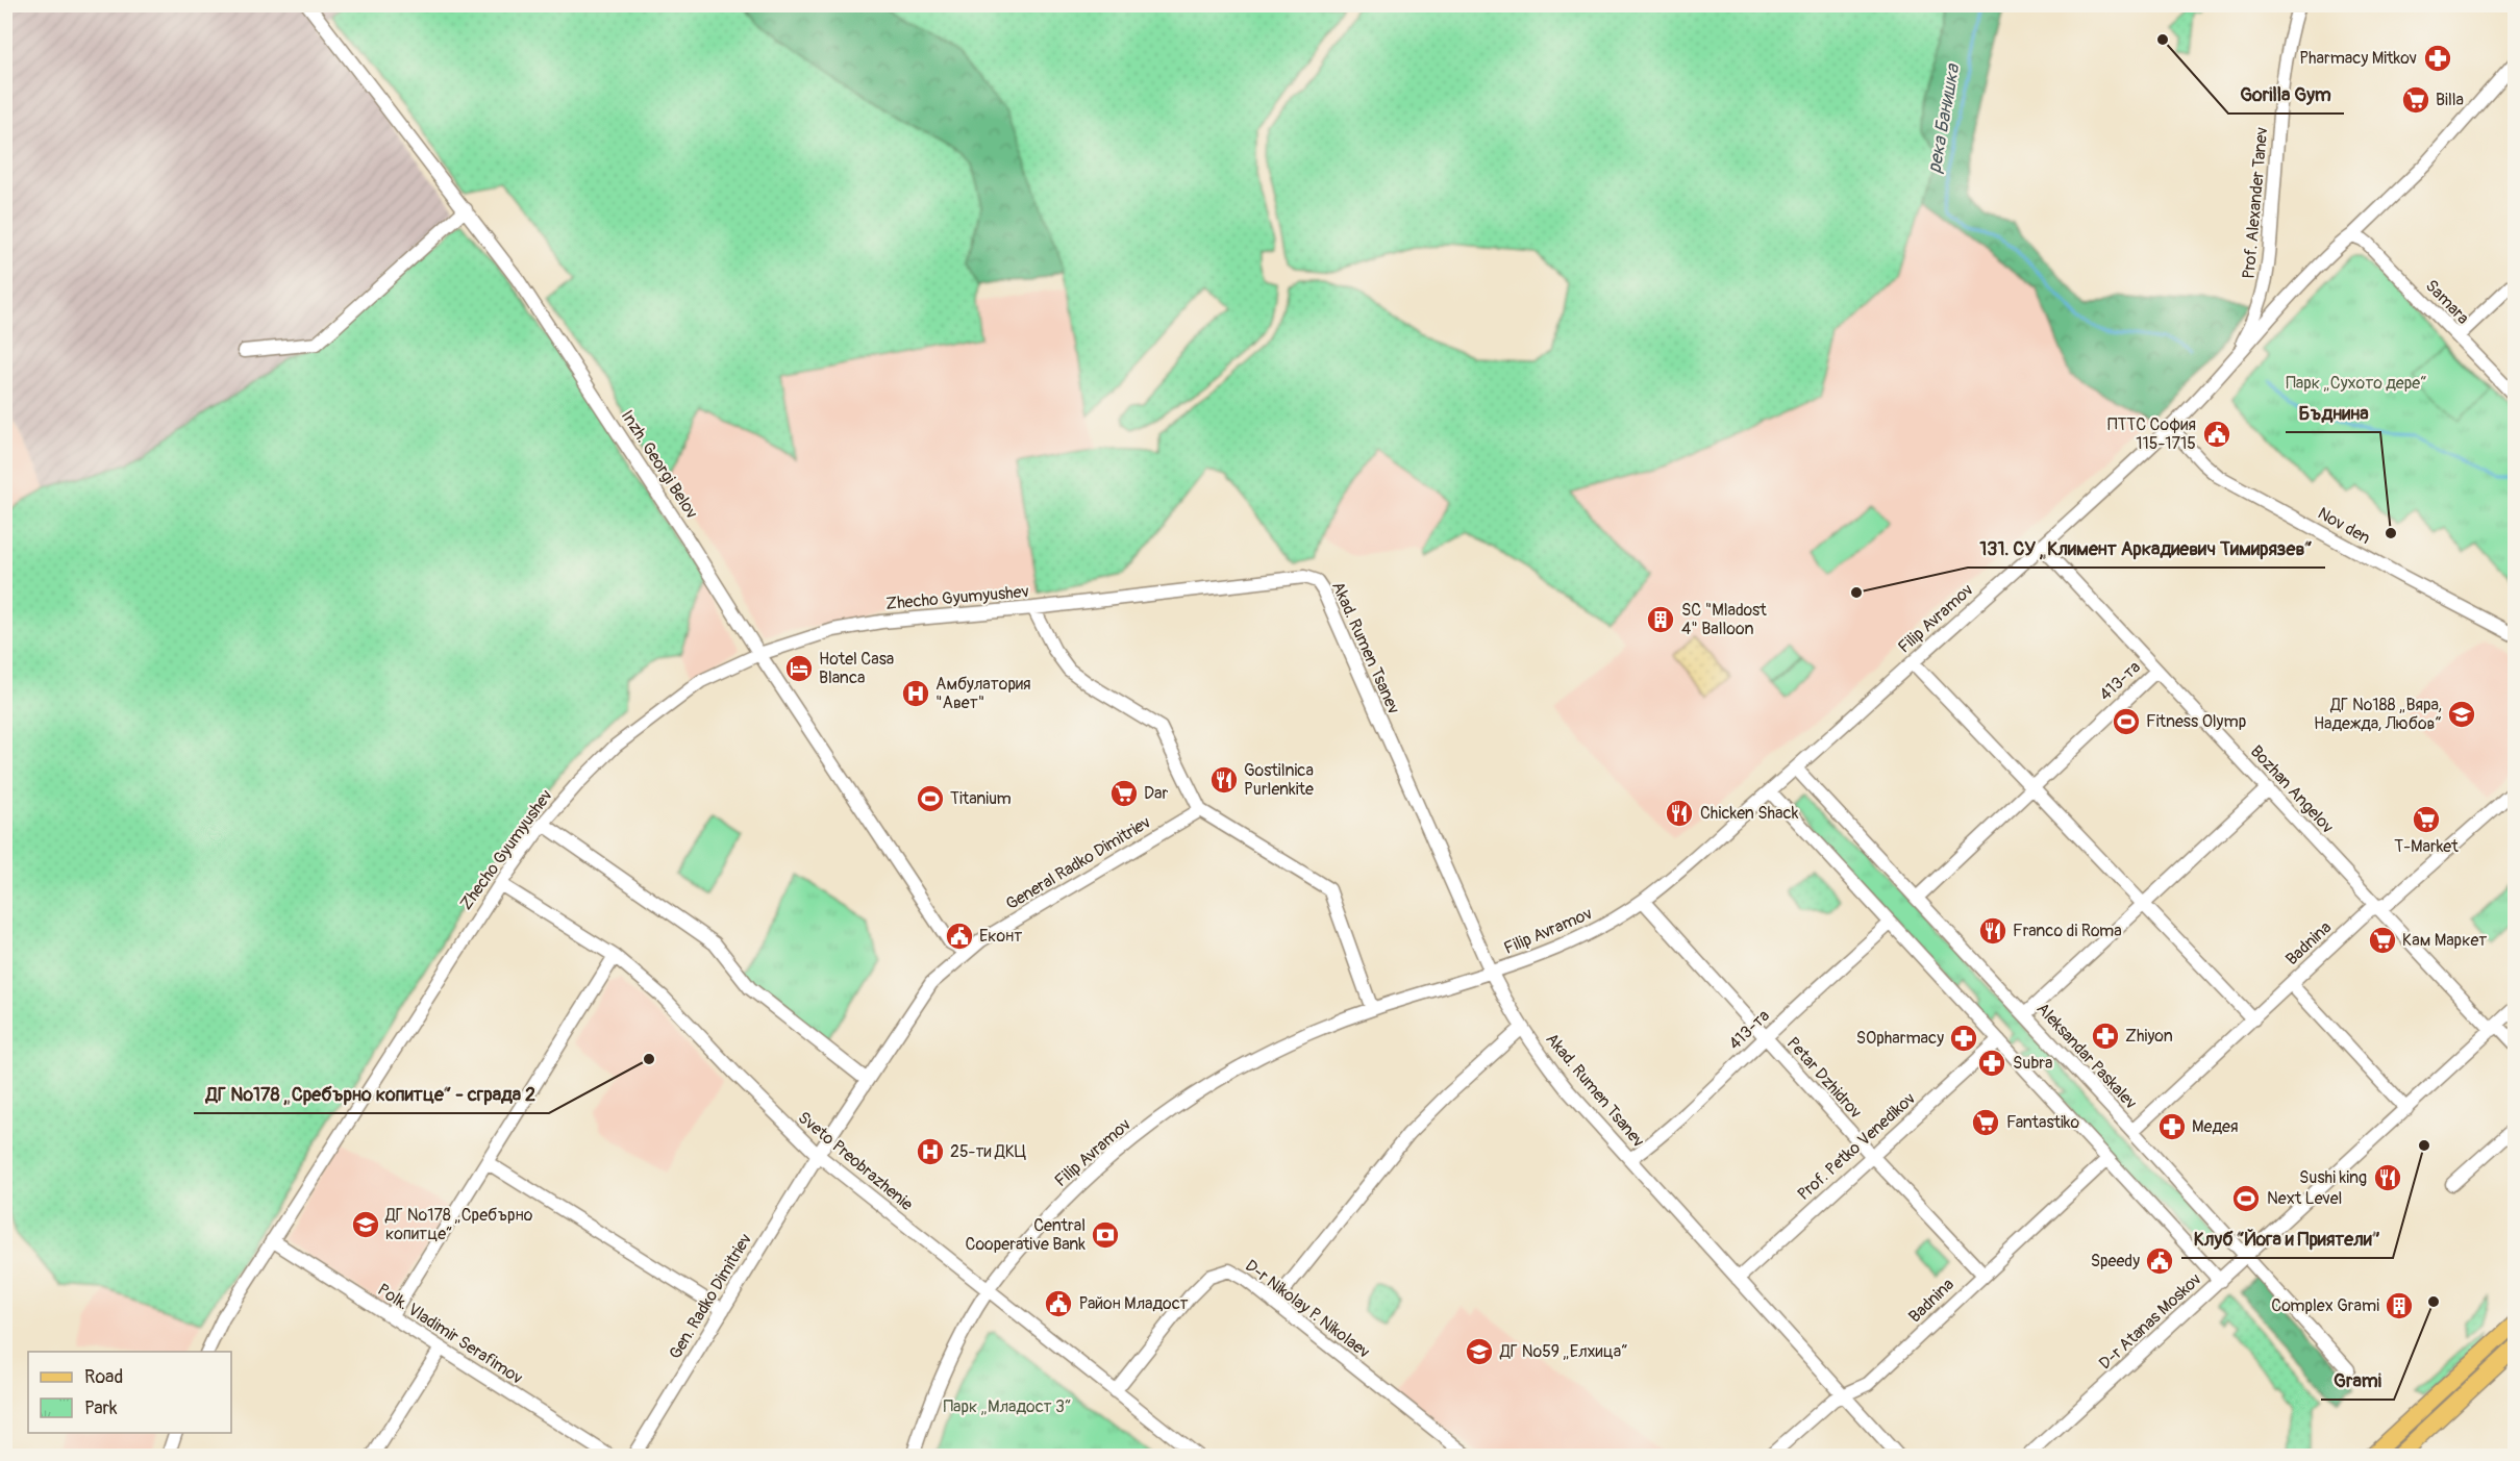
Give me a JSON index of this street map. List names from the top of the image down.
{
  "streets": {
    "street": [
      "Prof. Alexander Tanev",
      "Samara",
      "Inzh. Georgi Belov",
      "Nov den",
      "Zhecho Gyumyushev",
      "Filip Avramov",
      "Akad. Rumen Tsanev",
      "413-та",
      "Bozhan Angelov",
      "General Radko Dimitriev",
      "Badnina",
      "Aleksandar Paskalev",
      "Petar Dzhidrov",
      "Prof. Petko Venedikov",
      "Sveto Preobrazhenie",
      "Gen. Radko Dimitriev",
      "D-r Nikolay P. Nikolaev",
      "D-r Atanas Moskov",
      "Polk. Vladimir Serafimov"
    ]
  },
  "crossings": [
    ["Prof. Alexander Tanev", "Filip Avramov"],
    ["Samara", "Filip Avramov"],
    ["Inzh. Georgi Belov", "Zhecho Gyumyushev"],
    ["Inzh. Georgi Belov", "General Radko Dimitriev"],
    ["Nov den", "Filip Avramov"],
    ["Zhecho Gyumyushev", "Akad. Rumen Tsanev"],
    ["Zhecho Gyumyushev", "Sveto Preobrazhenie"],
    ["Zhecho Gyumyushev", "Polk. Vladimir Serafimov"],
    ["Filip Avramov", "Akad. Rumen Tsanev"],
    ["Filip Avramov", "Bozhan Angelov"],
    ["Filip Avramov", "Aleksandar Paskalev"],
    ["Filip Avramov", "Petar Dzhidrov"],
    ["Filip Avramov", "Sveto Preobrazhenie"],
    ["Akad. Rumen Tsanev", "413-та"],
    ["Akad. Rumen Tsanev", "Badnina"],
    ["Akad. Rumen Tsanev", "Prof. Petko Venedikov"],
    ["413-та", "Bozhan Angelov"],
    ["413-та", "Aleksandar Paskalev"],
    ["413-та", "Petar Dzhidrov"],
    ["Bozhan Angelov", "Badnina"],
    ["Bozhan Angelov", "D-r Atanas Moskov"],
    ["General Radko Dimitriev", "Sveto Preobrazhenie"],
    ["General Radko Dimitriev", "Gen. Radko Dimitriev"],
    ["Badnina", "Aleksandar Paskalev"],
    ["Badnina", "Petar Dzhidrov"],
    ["Aleksandar Paskalev", "D-r Atanas Moskov"],
    ["Petar Dzhidrov", "Prof. Petko Venedikov"],
    ["Sveto Preobrazhenie", "Gen. Radko Dimitriev"],
    ["Sveto Preobrazhenie", "D-r Nikolay P. Nikolaev"]
  ],
  "water": ["река Банишка"],
  "parks": ["Парк „Сухото дере“", "Парк „Младост 3“"],
  "places": {
    "other": [
      "Gorilla Gym",
      "Бъднина",
      "131. СУ „Климент Аркадиевич Тимирязев“",
      "ДГ №178 „Сребърно копитце“ - сграда 2",
      "Клуб “Йога и Приятели”",
      "Grami"
    ],
    "pharmacy": [
      "Pharmacy Mitkov",
      "Zhiyon",
      "SOpharmacy",
      "Subra",
      "Медея"
    ],
    "supermarket": [
      "Billa",
      "Dar",
      "T-Market",
      "Кам Маркет",
      "Fantastiko"
    ],
    "public building": [
      "ПТТС София 115-1715",
      "Еконт",
      "Speedy",
      "Район Младост"
    ],
    "building": ["SC \"Mladost 4\" Balloon", "Complex Grami"],
    "hotel": ["Hotel Casa Blanca"],
    "hospital": ["Амбулатория \"Авет\"", "25-ти ДКЦ"],
    "school or university": ["ДГ №188 „Вяра, Надежда, Любов“", "ДГ №178 „Сребърно копитце“", "ДГ №59 „Елхица“"],
    "sports": ["Fitness Olymp", "Titanium", "Next Level"],
    "restaurant": [
      "Gostilnica Purlenkite",
      "Chicken Shack",
      "Franco di Roma",
      "Sushi king"
    ],
    "bank": ["Central Cooperative Bank"]
  },
  "legend": ["Road", "Park"]
}
